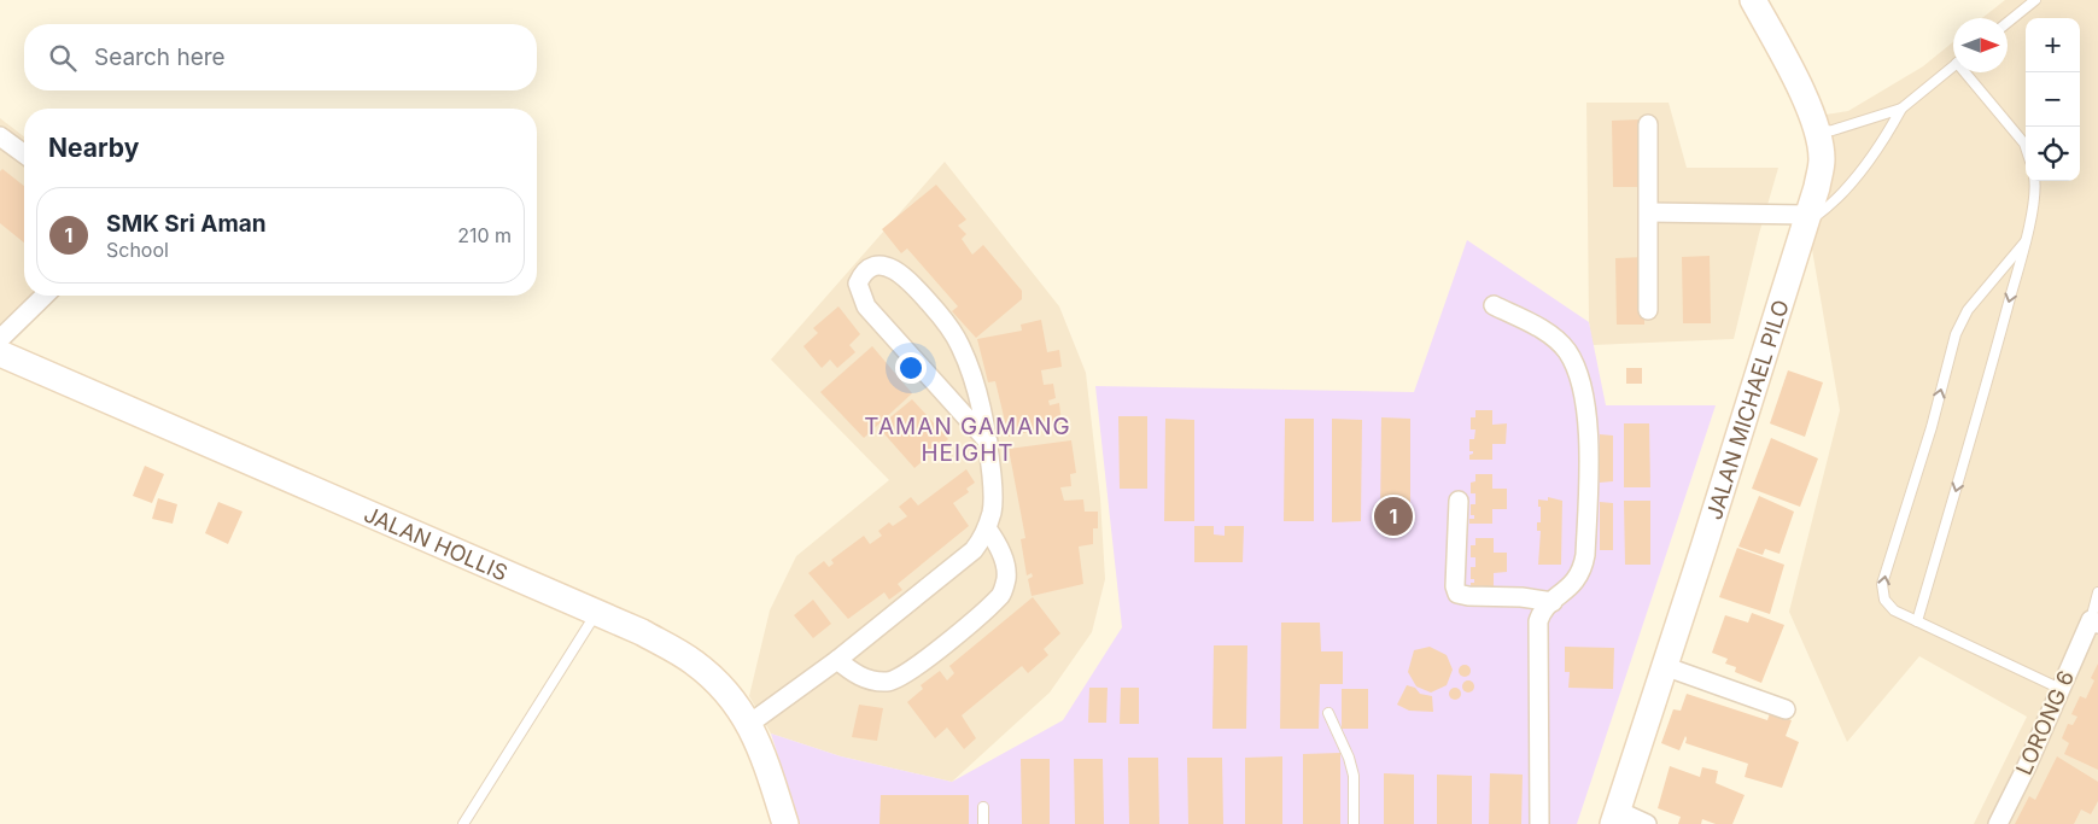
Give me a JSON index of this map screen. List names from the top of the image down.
{
  "streets": {
    "main road": ["JALAN MICHAEL PILO", "JALAN HOLLIS"],
    "street": ["LORONG 6"]
  },
  "districts": ["TAMAN GAMANG HEIGHT"],
  "north": "right",
  "page": {
    "map_buttons": ["+", "−"],
    "search": "Search here",
    "heading": "Nearby",
    "list": [
      {
        "mark": "1",
        "name": "SMK Sri Aman",
        "note": "School",
        "value": "210 m"
      }
    ],
    "pins": "1"
  }
}
